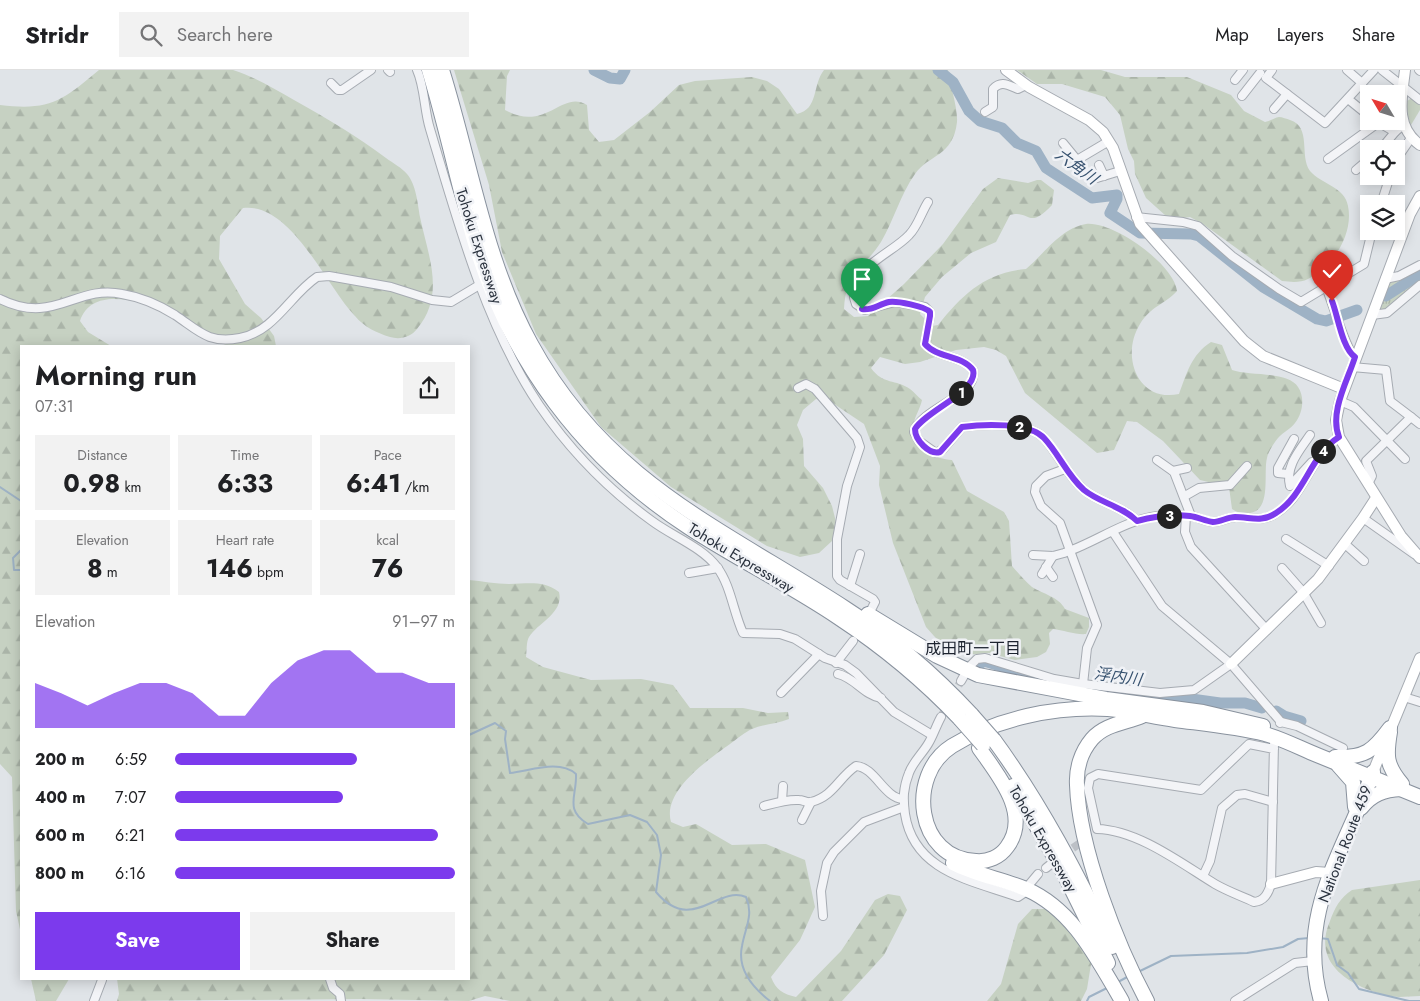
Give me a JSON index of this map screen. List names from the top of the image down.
{
  "streets": {
    "highway": ["Tohoku Expressway", "National Route 459"]
  },
  "districts": ["成田町一丁目"],
  "water": ["六角川", "浮内川"],
  "north": "top left",
  "page": {
    "header": "Stridr",
    "search": "Search here",
    "nav": ["Map", "Layers", "Share"],
    "heading": ["Morning run", "07:31"],
    "pins": [
      "1",
      "2",
      "4",
      "3"
    ],
    "stats": [
      ["Distance", "0.98 km"],
      ["Time", "6:33"],
      ["Pace", "6:41 /km"],
      ["Elevation", "8 m"],
      ["Heart rate", "146 bpm"],
      ["kcal", "76"]
    ],
    "chart": ["Elevation", "91–97 m"],
    "list": [
      {
        "name": "200 m",
        "note": "6:59"
      },
      {
        "name": "400 m",
        "note": "7:07"
      },
      {
        "name": "600 m",
        "note": "6:21"
      },
      {
        "name": "800 m",
        "note": "6:16"
      }
    ],
    "buttons": ["Save", "Share"]
  }
}
